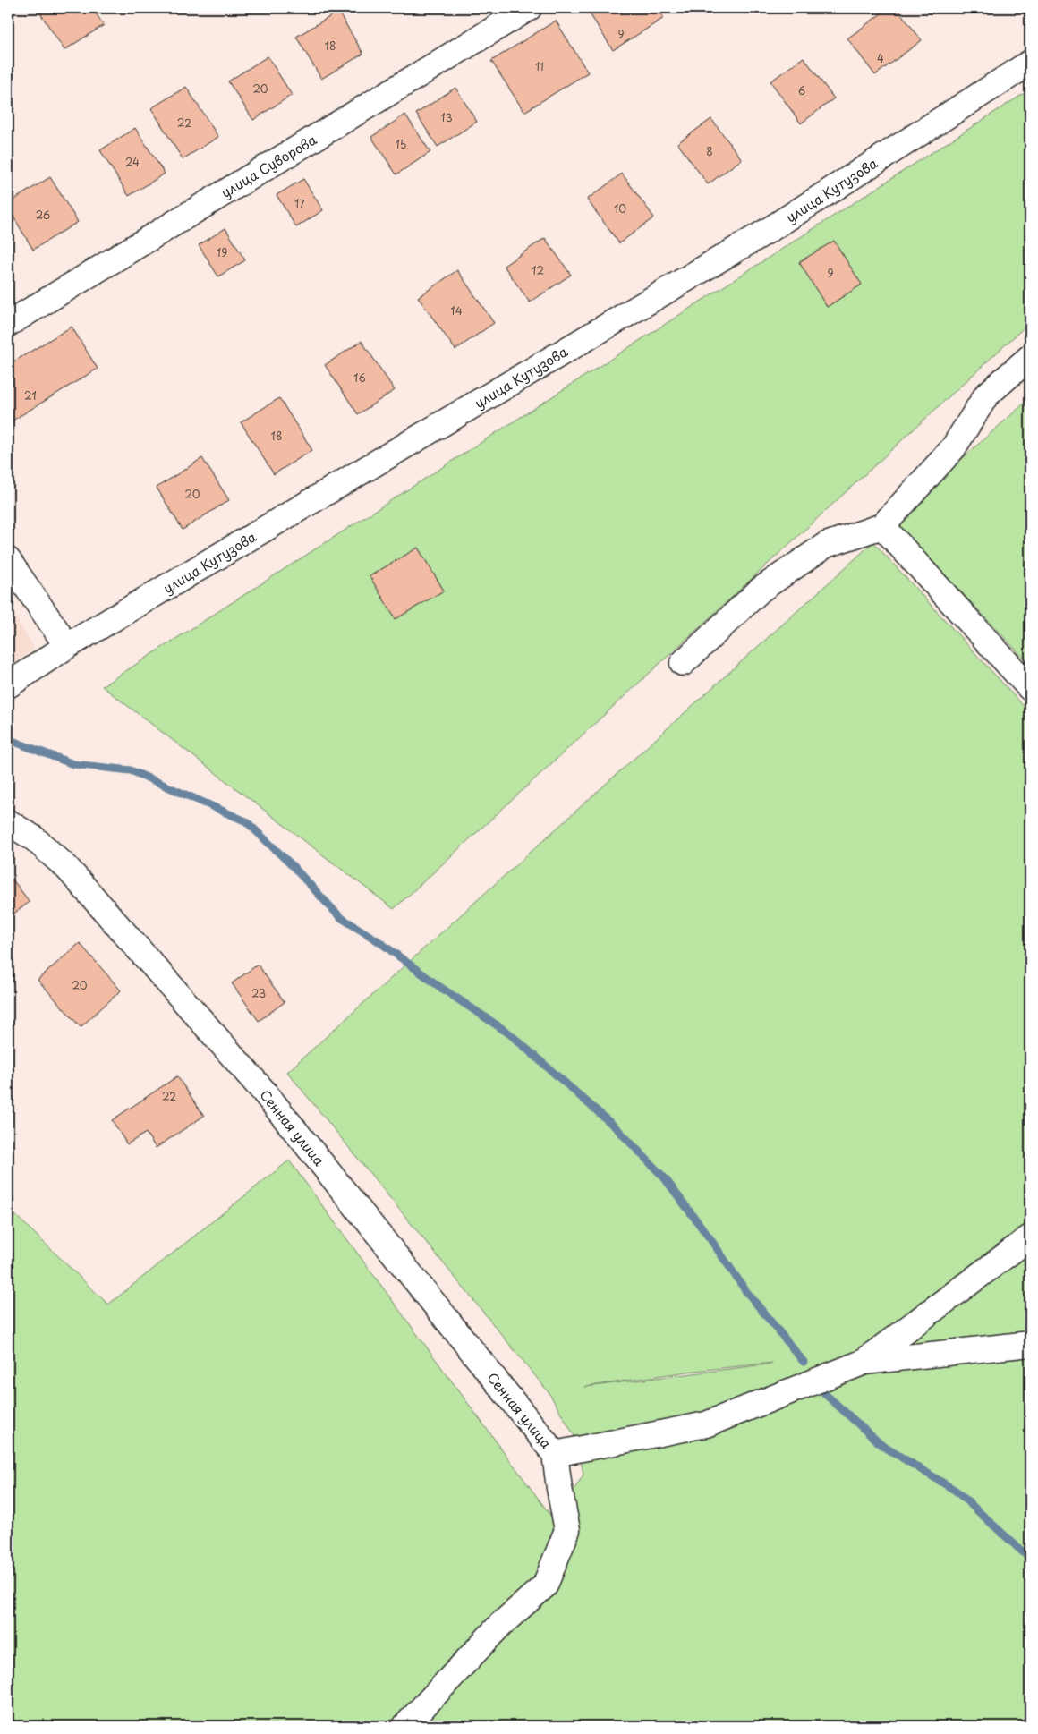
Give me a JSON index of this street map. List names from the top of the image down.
{
  "streets": {
    "street": ["улица Суворова", "улица Кутузова", "Сенная улица"]
  },
  "house_numbers": [
    "9",
    "18",
    "4",
    "11",
    "20",
    "6",
    "13",
    "22",
    "15",
    "8",
    "24",
    "17",
    "10",
    "26",
    "19",
    "12",
    "9",
    "14",
    "16",
    "21",
    "18",
    "20",
    "20",
    "23",
    "22"
  ]
}
